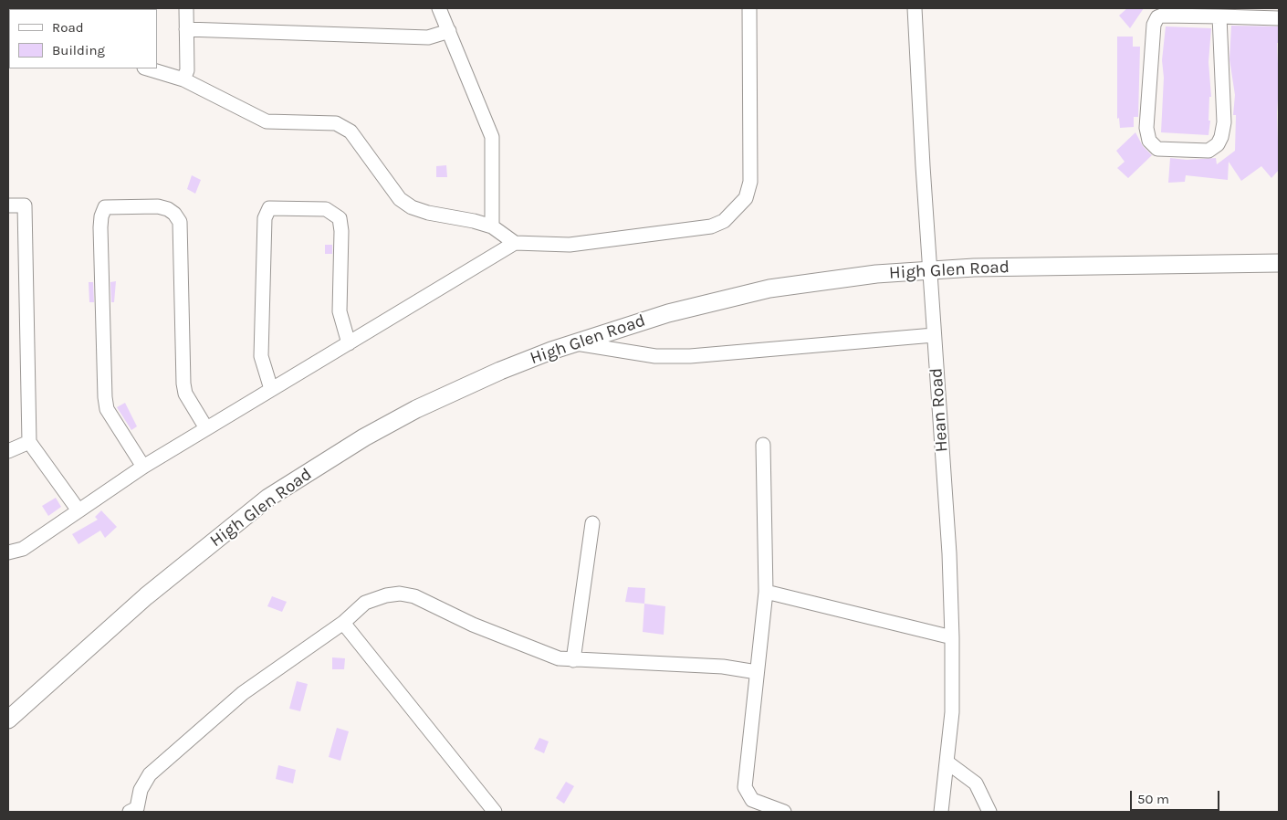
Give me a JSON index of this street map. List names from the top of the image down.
{
  "streets": {
    "main road": ["High Glen Road"],
    "street": ["Hean Road"]
  },
  "crossings": [
    ["High Glen Road", "Hean Road"]
  ],
  "legend": ["Road", "Building"],
  "scale_bar": "50 m"
}
